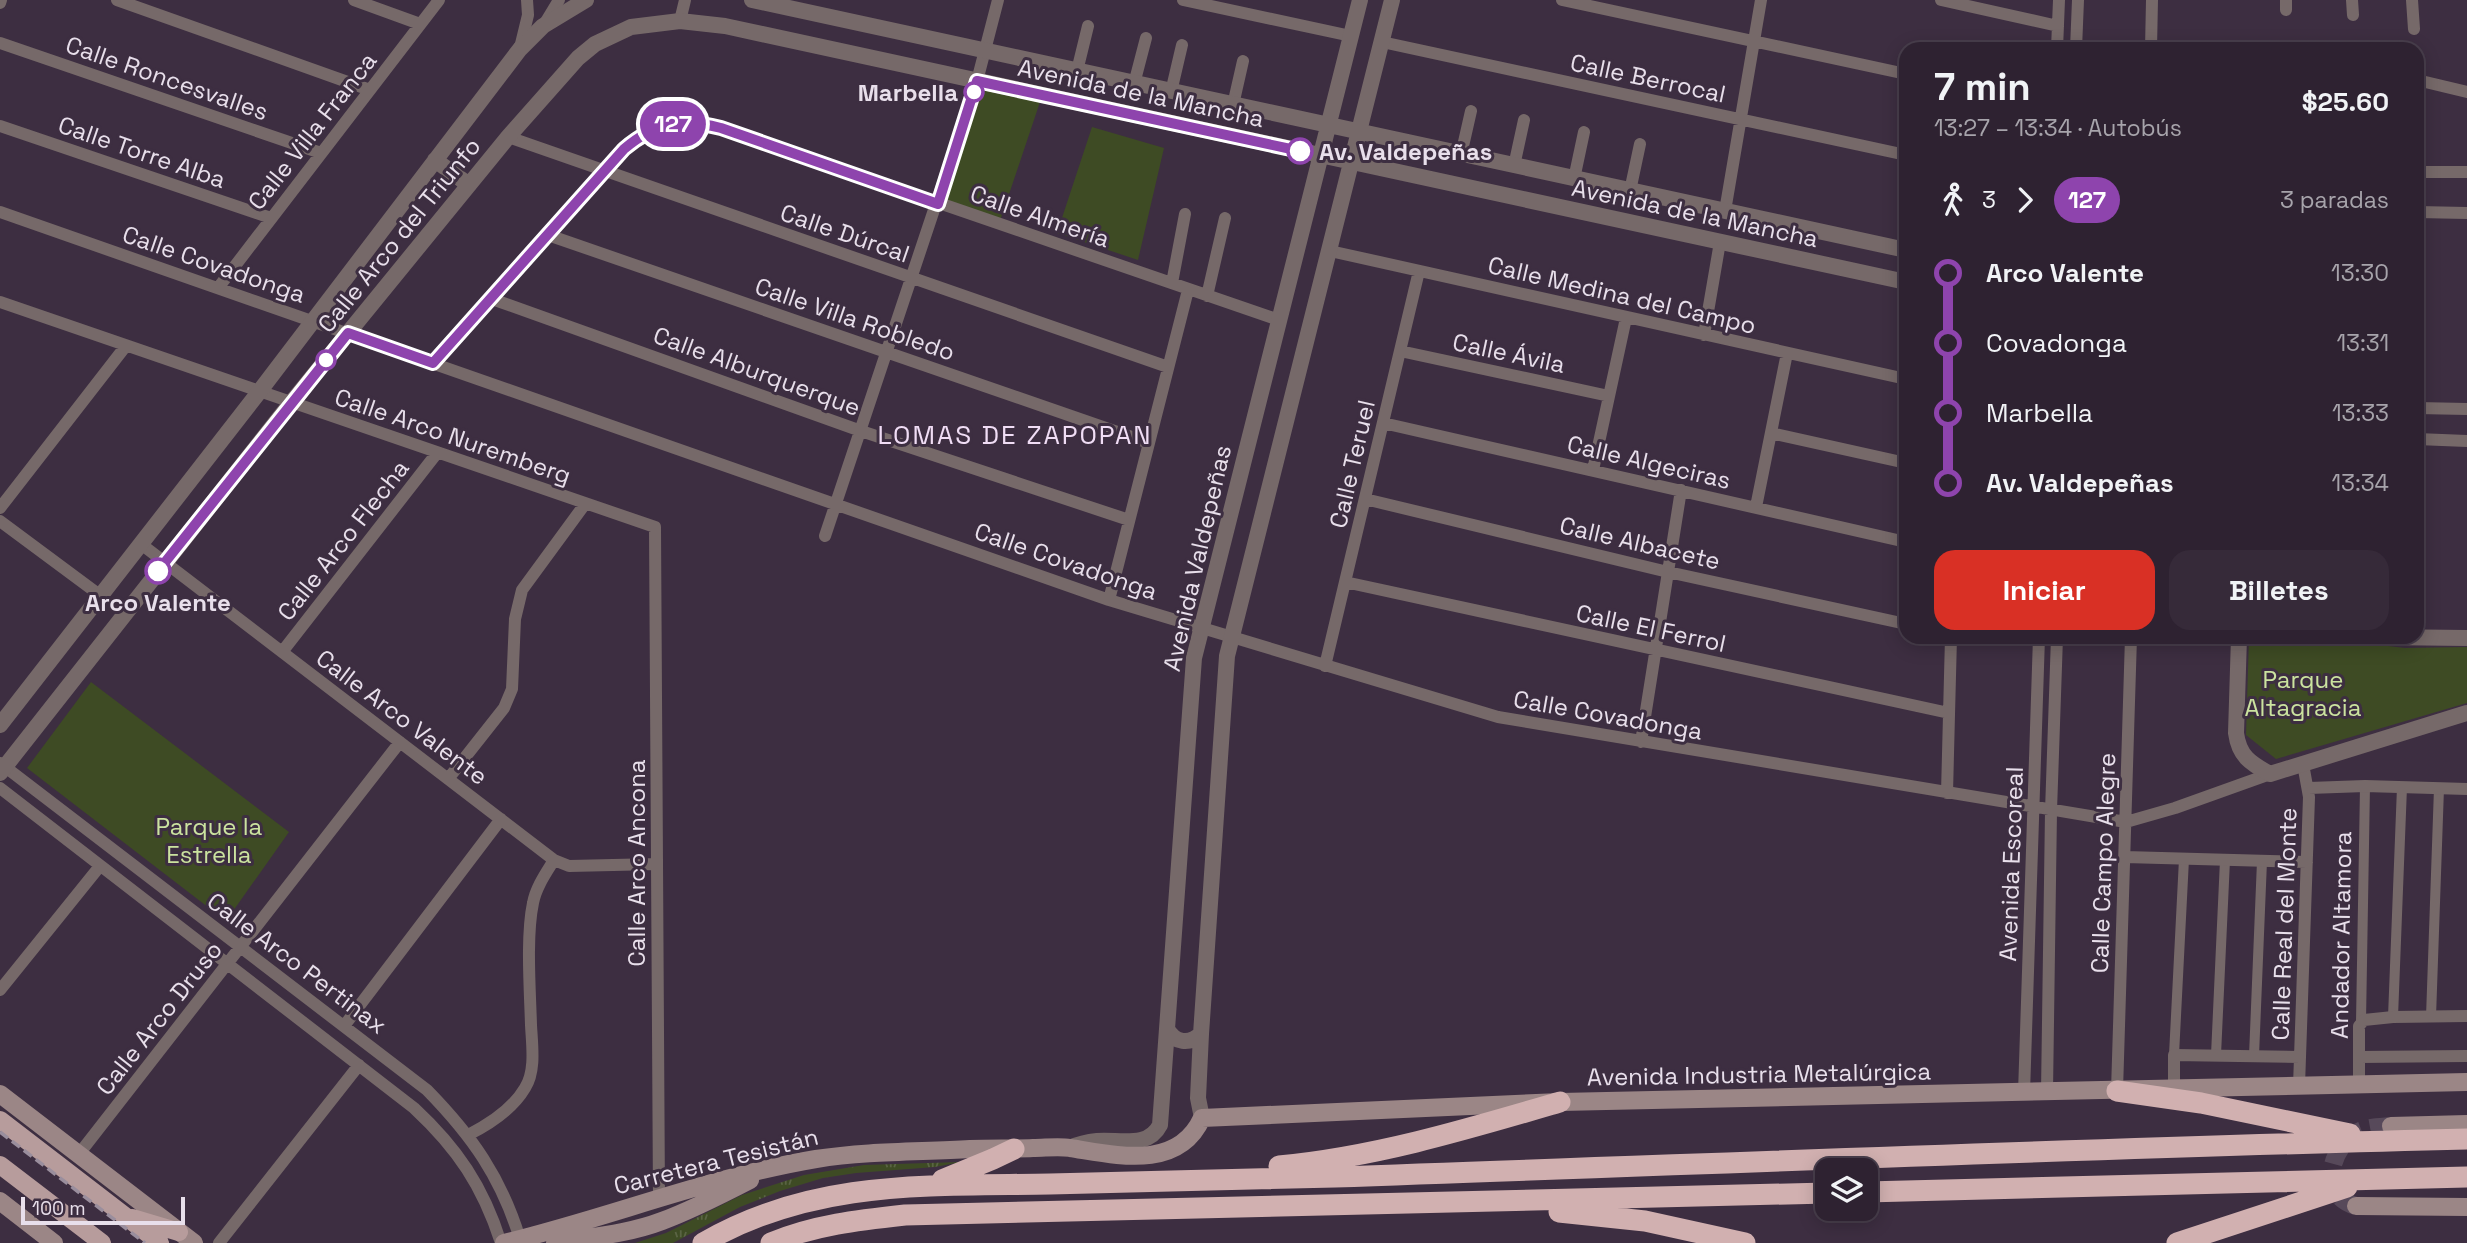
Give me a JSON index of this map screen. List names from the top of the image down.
{
  "streets": {
    "main road": ["Avenida Industria Metalúrgica", "Carretera Tesistán"],
    "street": [
      "Calle Roncesvalles",
      "Calle Berrocal",
      "Avenida de la Mancha",
      "Calle Villa Franca",
      "Calle Torre Alba",
      "Calle Almería",
      "Calle Dúrcal",
      "Calle Arco del Triunfo",
      "Calle Covadonga",
      "Calle Medina del Campo",
      "Calle Villa Robledo",
      "Calle Ávila",
      "Calle Alburquerque",
      "Calle Arco Nuremberg",
      "Calle Algeciras",
      "Calle Teruel",
      "Calle Arco Flecha",
      "Calle Albacete",
      "Avenida Valdepeñas",
      "Calle El Ferrol",
      "Calle Arco Valente",
      "Calle Arco Ancona",
      "Calle Campo Alegre",
      "Avenida Escoreal",
      "Calle Real del Monte",
      "Andador Altamora",
      "Calle Arco Pertinax",
      "Calle Arco Druso"
    ]
  },
  "crossings": [
    ["Calle Roncesvalles", "Calle Villa Franca"],
    ["Calle Berrocal", "Avenida Valdepeñas"],
    ["Avenida de la Mancha", "Calle Arco del Triunfo"],
    ["Avenida de la Mancha", "Avenida Valdepeñas"],
    ["Calle Villa Franca", "Calle Torre Alba"],
    ["Calle Villa Franca", "Calle Covadonga"],
    ["Calle Almería", "Calle Dúrcal"],
    ["Calle Almería", "Calle Covadonga"],
    ["Calle Almería", "Calle Villa Robledo"],
    ["Calle Almería", "Calle Alburquerque"],
    ["Calle Almería", "Avenida Valdepeñas"],
    ["Calle Dúrcal", "Calle Arco del Triunfo"],
    ["Calle Arco del Triunfo", "Calle Covadonga"],
    ["Calle Arco del Triunfo", "Calle Arco Nuremberg"],
    ["Calle Arco del Triunfo", "Calle Arco Valente"],
    ["Calle Arco del Triunfo", "Calle Arco Pertinax"],
    ["Calle Covadonga", "Calle Teruel"],
    ["Calle Covadonga", "Avenida Valdepeñas"],
    ["Calle Covadonga", "Calle Campo Alegre"],
    ["Calle Covadonga", "Avenida Escoreal"],
    ["Calle Medina del Campo", "Calle Teruel"],
    ["Calle Medina del Campo", "Avenida Valdepeñas"],
    ["Calle Ávila", "Calle Teruel"],
    ["Calle Arco Nuremberg", "Calle Arco Flecha"],
    ["Calle Arco Nuremberg", "Calle Arco Ancona"],
    ["Calle Algeciras", "Calle Teruel"],
    ["Calle Teruel", "Calle Albacete"],
    ["Calle Teruel", "Calle El Ferrol"],
    ["Calle Arco Flecha", "Calle Arco Valente"],
    ["Avenida Valdepeñas", "Avenida Industria Metalúrgica"],
    ["Avenida Valdepeñas", "Carretera Tesistán"],
    ["Calle Arco Valente", "Calle Arco Ancona"],
    ["Calle Arco Valente", "Calle Arco Druso"],
    ["Calle Arco Ancona", "Carretera Tesistán"],
    ["Calle Campo Alegre", "Avenida Industria Metalúrgica"],
    ["Avenida Escoreal", "Avenida Industria Metalúrgica"],
    ["Calle Real del Monte", "Avenida Industria Metalúrgica"],
    ["Andador Altamora", "Avenida Industria Metalúrgica"],
    ["Calle Arco Pertinax", "Calle Arco Druso"],
    ["Calle Arco Pertinax", "Carretera Tesistán"]
  ],
  "districts": ["LOMAS DE ZAPOPAN"],
  "parks": ["Parque Altagracia", "Parque la Estrella"],
  "places": ["Marbella", "Av. Valdepeñas", "Arco Valente"],
  "lines": ["bus line 127"],
  "scale_bar": "100 m",
  "page": {
    "on_map": "127",
    "heading": ["7 min", "13:27 – 13:34 · Autobús", "$25.60"],
    "legs": ["3", "127", "3 paradas"],
    "list": [
      {
        "name": "Arco Valente",
        "value": "13:30"
      },
      {
        "name": "Covadonga",
        "value": "13:31"
      },
      {
        "name": "Marbella",
        "value": "13:33"
      },
      {
        "name": "Av. Valdepeñas",
        "value": "13:34"
      }
    ],
    "buttons": ["Iniciar", "Billetes"],
    "scale": "100 m"
  }
}
